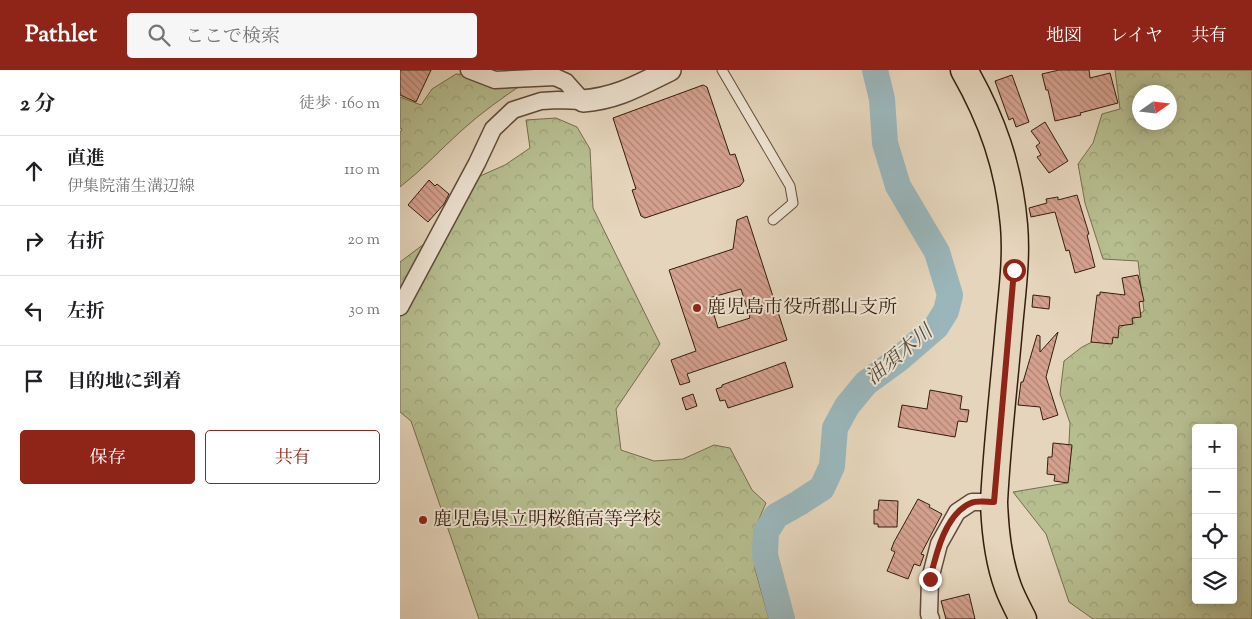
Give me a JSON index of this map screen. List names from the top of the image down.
{
  "water": ["油須木川"],
  "places": ["鹿児島市役所郡山支所", "鹿児島県立明桜館高等学校"],
  "north": "right",
  "page": {
    "header": "Pathlet",
    "search": "ここで検索",
    "nav": ["地図", "レイヤ", "共有"],
    "heading": ["2 分", "徒歩 · 160 m"],
    "list": [
      ["直進", "伊集院蒲生溝辺線", "110 m"],
      ["右折", "20 m"],
      ["左折", "30 m"],
      "目的地に到着"
    ],
    "buttons": ["保存", "共有"],
    "map_buttons": ["+", "−"]
  }
}
